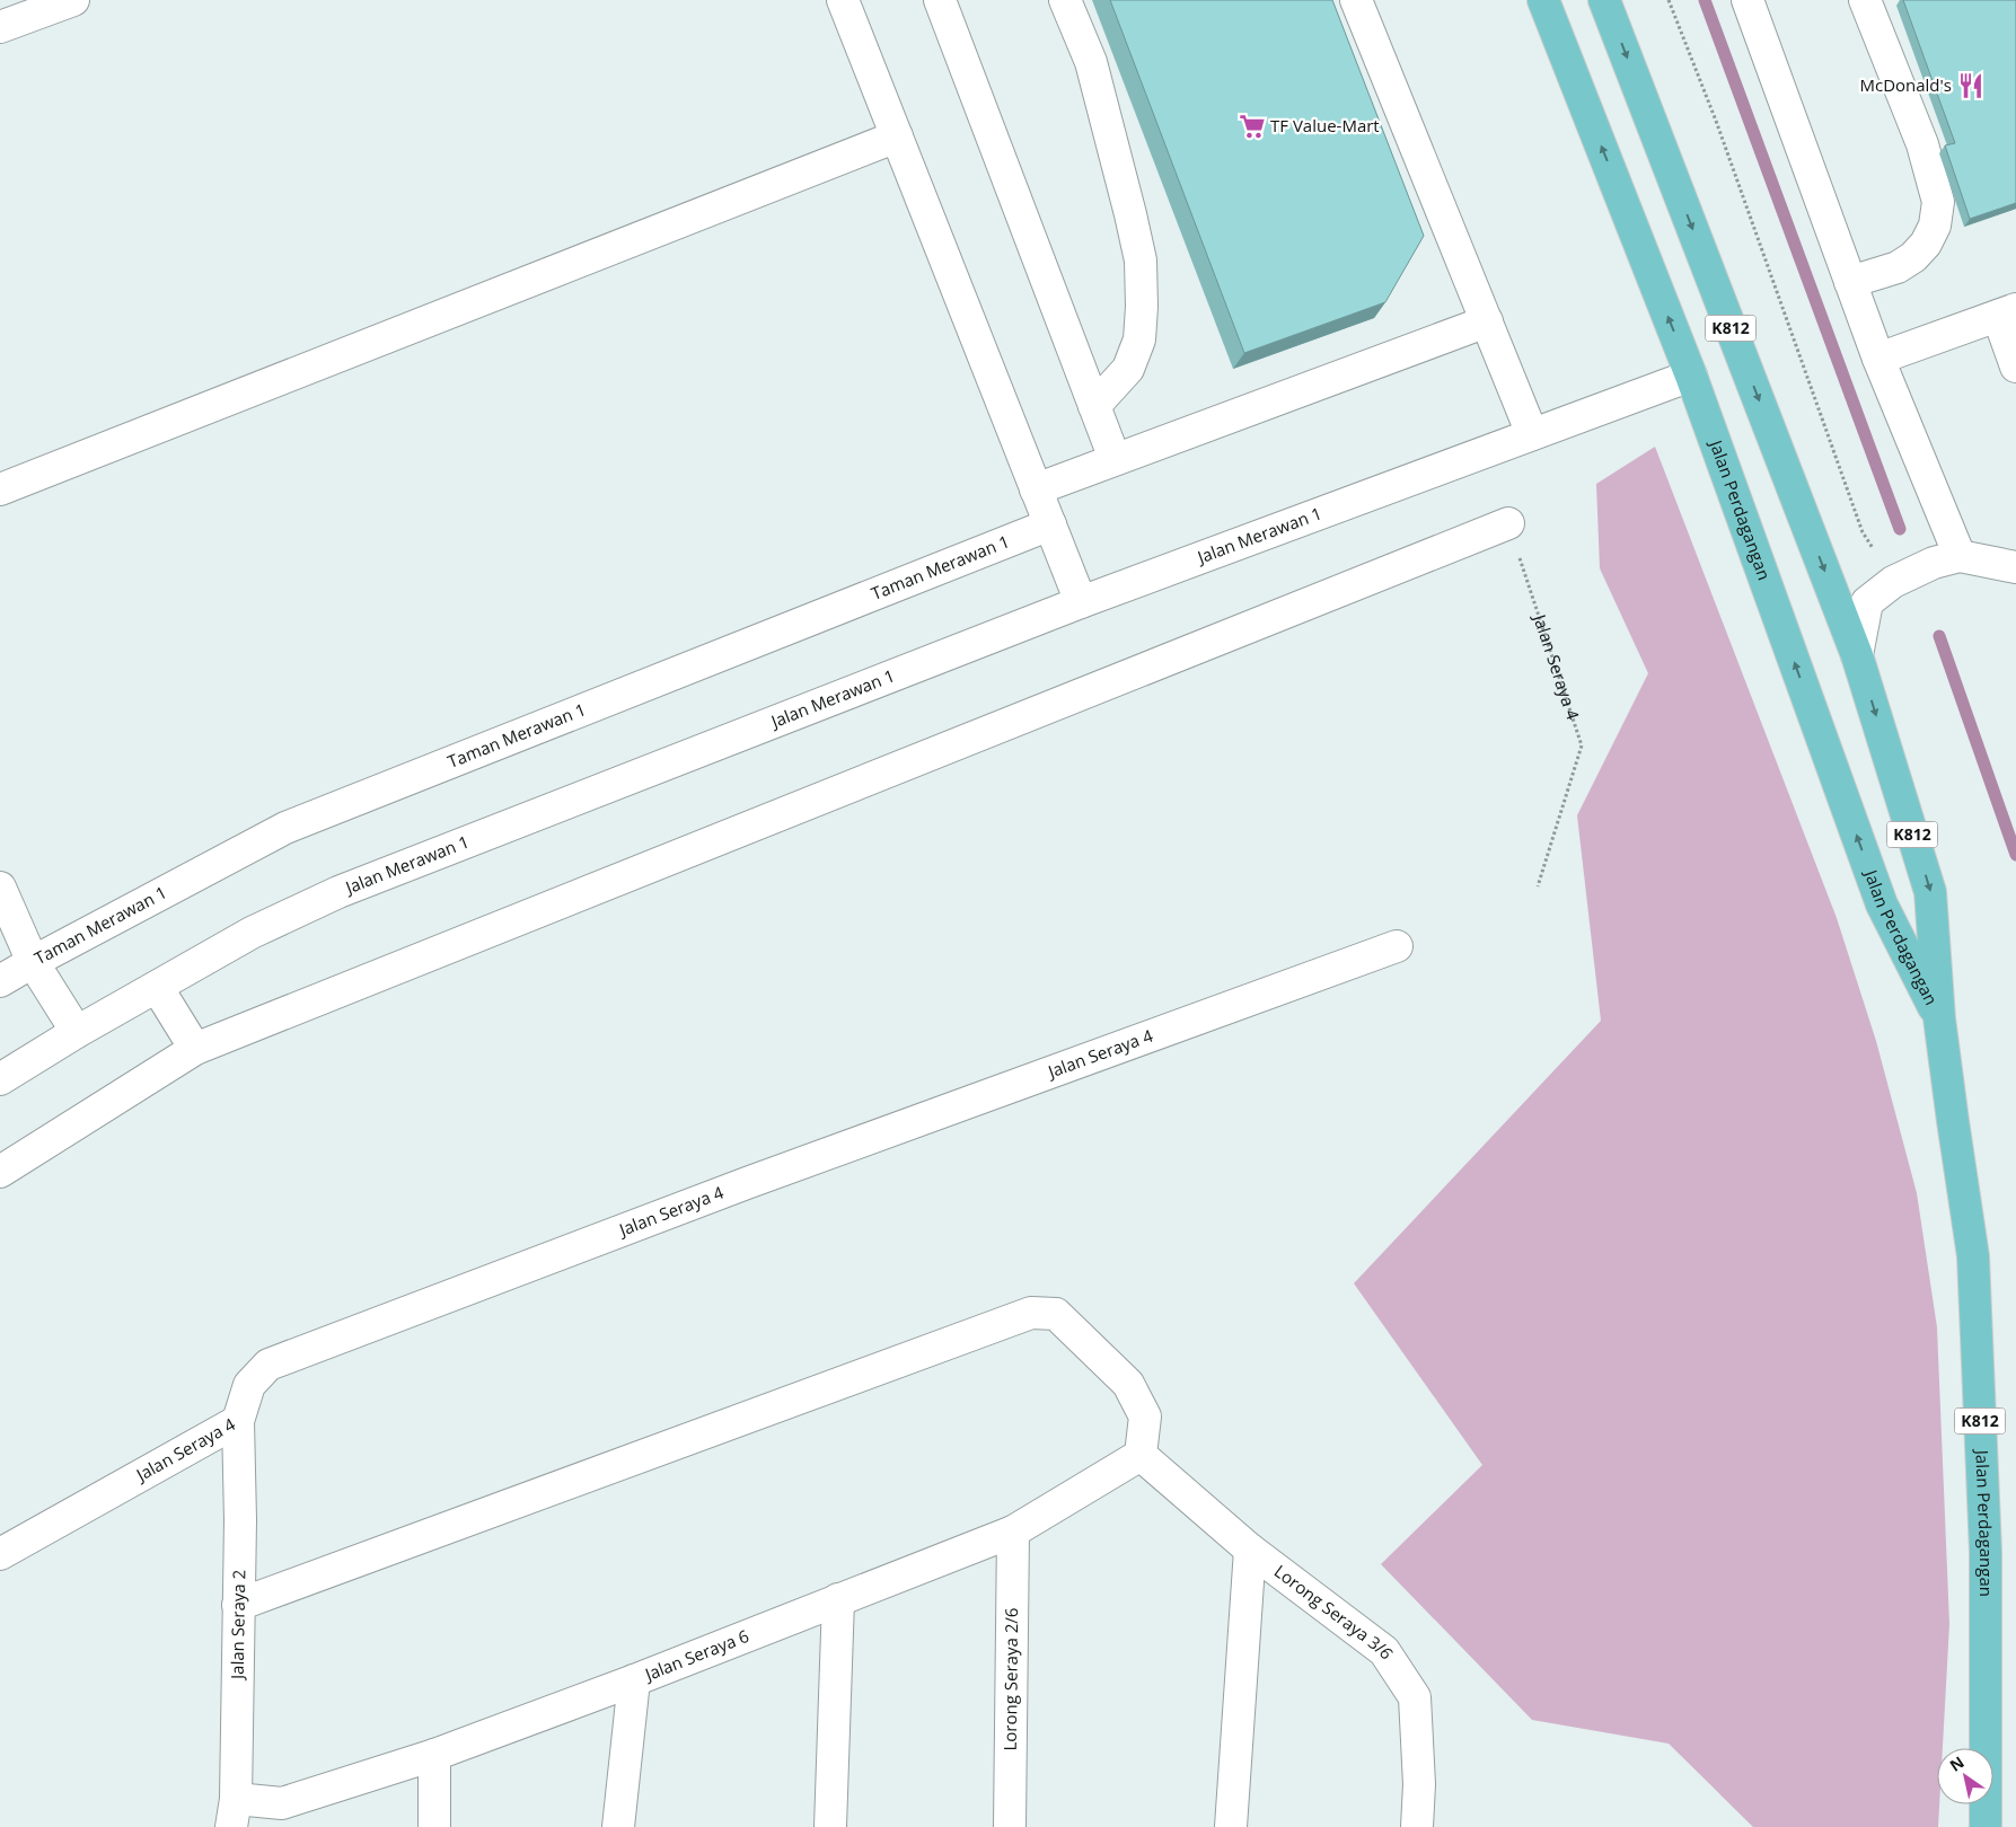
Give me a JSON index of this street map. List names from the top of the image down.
{
  "streets": {
    "main road": ["K812", "Jalan Perdagangan"],
    "street": [
      "Jalan Merawan 1",
      "Taman Merawan 1",
      "Jalan Seraya 4",
      "Lorong Seraya 3/6",
      "Jalan Seraya 2",
      "Jalan Seraya 6",
      "Lorong Seraya 2/6"
    ]
  },
  "crossings": [
    ["Jalan Perdagangan", "Jalan Merawan 1"],
    ["Jalan Seraya 4", "Jalan Seraya 2"],
    ["Lorong Seraya 3/6", "Jalan Seraya 6"],
    ["Jalan Seraya 2", "Jalan Seraya 6"],
    ["Jalan Seraya 6", "Lorong Seraya 2/6"]
  ],
  "places": {
    "restaurant": ["McDonald's"],
    "supermarket": ["TF Value-Mart"]
  },
  "north": "top left"
}
